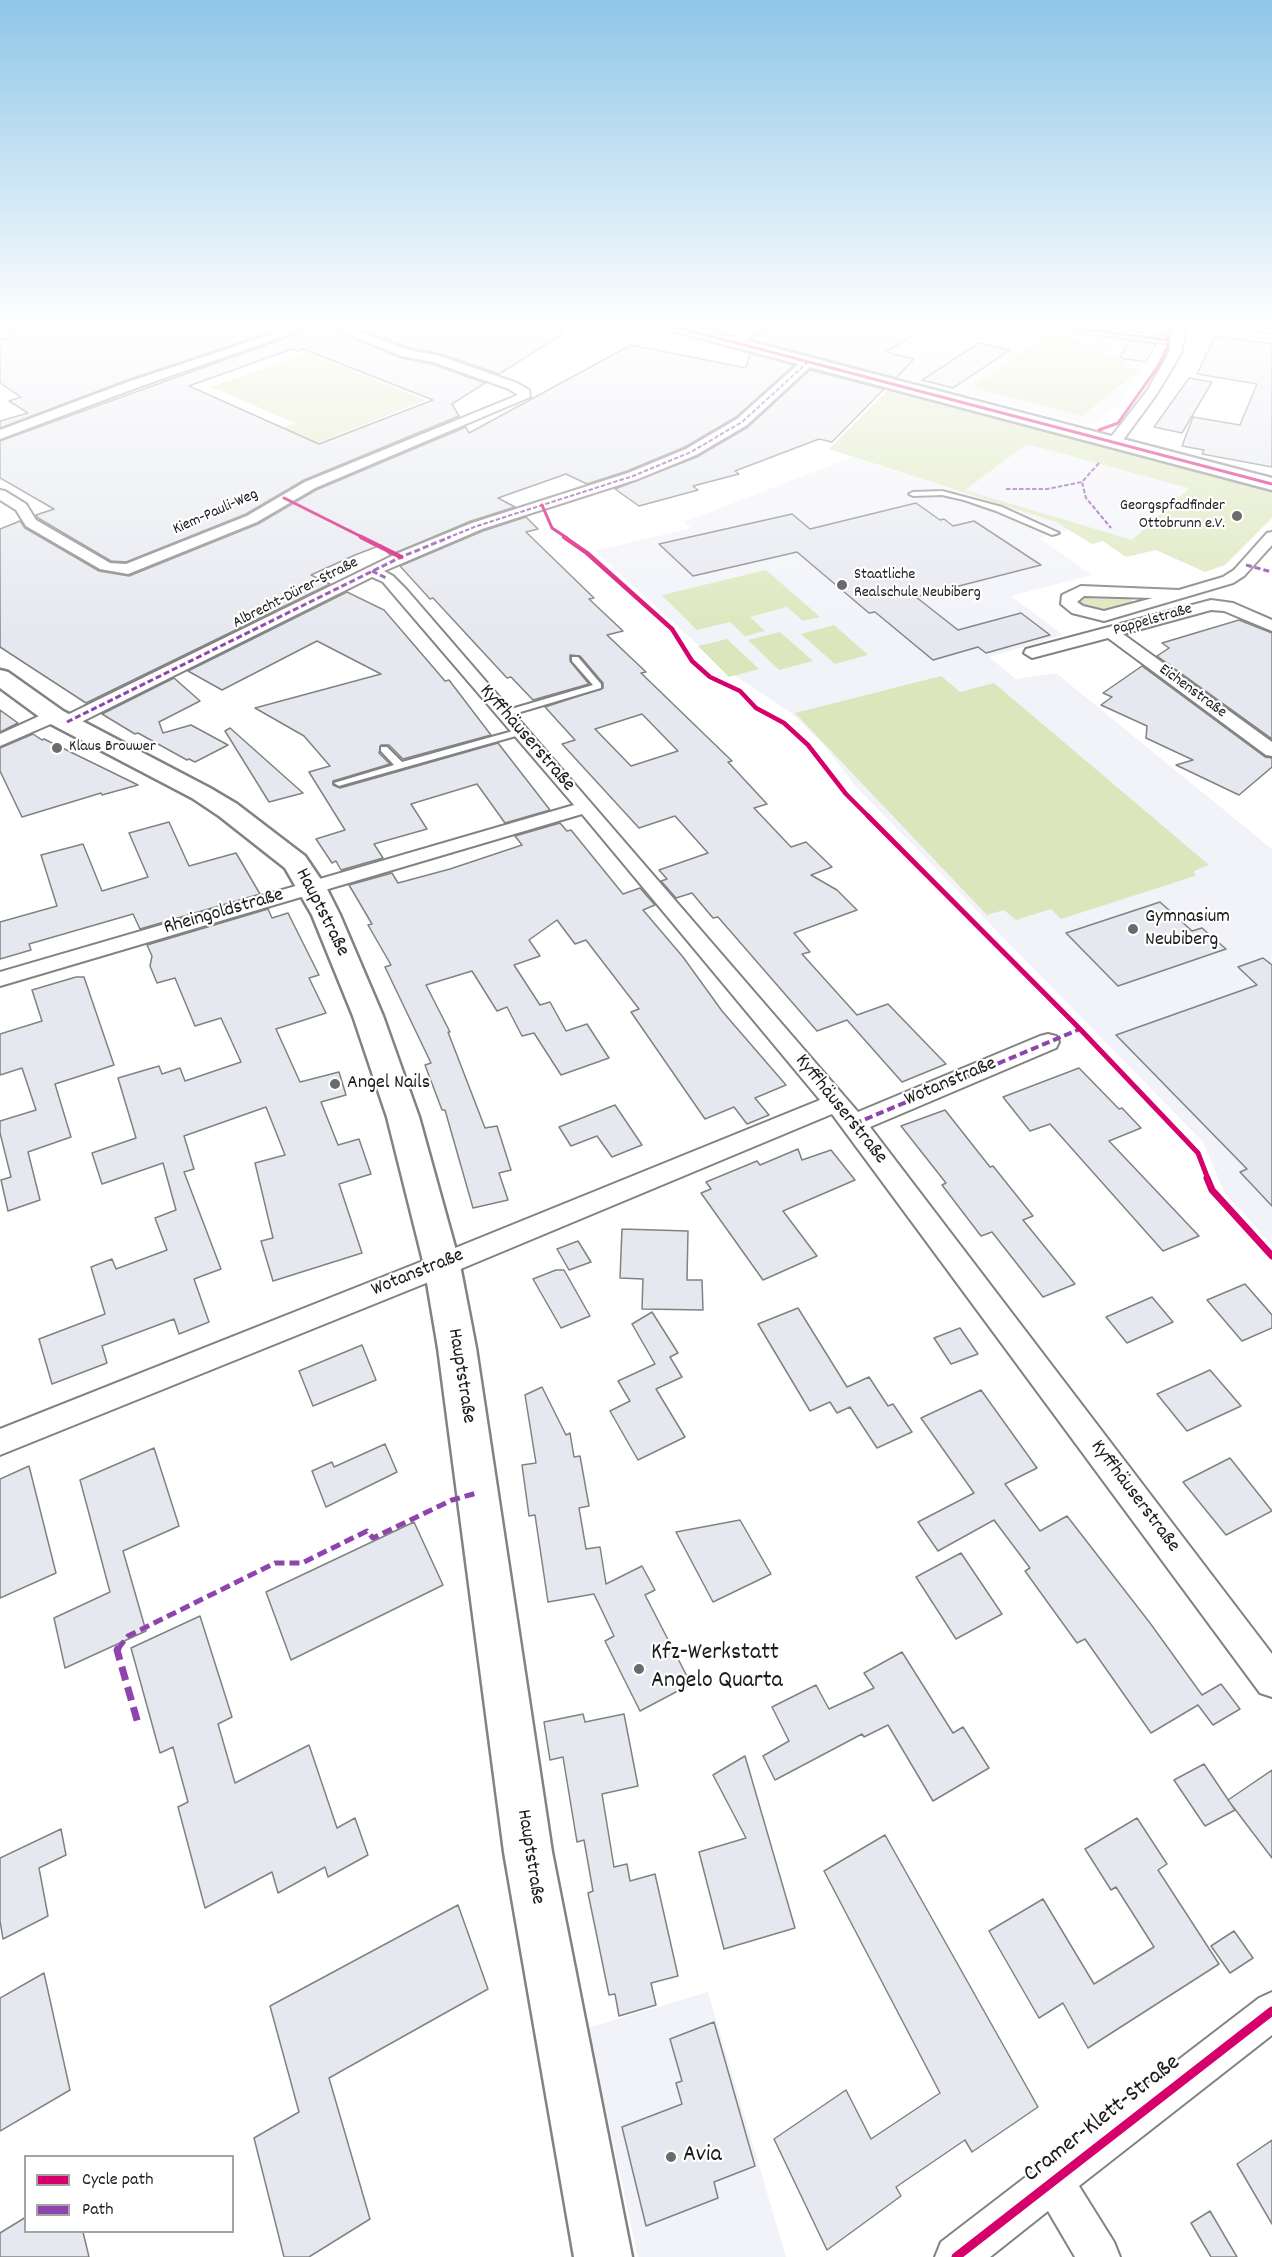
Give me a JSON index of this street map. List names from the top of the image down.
{
  "streets": {
    "street": [
      "Kiem-Pauli-Weg",
      "Albrecht-Dürer-Straße",
      "Pappelstraße",
      "Eichenstraße",
      "Kyffhäuserstraße",
      "Rheingoldstraße",
      "Hauptstraße",
      "Wotanstraße",
      "Cramer-Klett-Straße"
    ]
  },
  "crossings": [
    ["Albrecht-Dürer-Straße", "Kyffhäuserstraße"],
    ["Albrecht-Dürer-Straße", "Hauptstraße"],
    ["Pappelstraße", "Eichenstraße"],
    ["Kyffhäuserstraße", "Rheingoldstraße"],
    ["Kyffhäuserstraße", "Wotanstraße"],
    ["Rheingoldstraße", "Hauptstraße"],
    ["Hauptstraße", "Wotanstraße"]
  ],
  "places": [
    "Georgspfadfinder Ottobrunn e.V.",
    "Staatliche Realschule Neubiberg",
    "Klaus Brouwer",
    "Gymnasium Neubiberg",
    "Angel Nails",
    "Kfz-Werkstatt Angelo Quarta",
    "Avia"
  ],
  "legend": ["Cycle path", "Path"]
}
